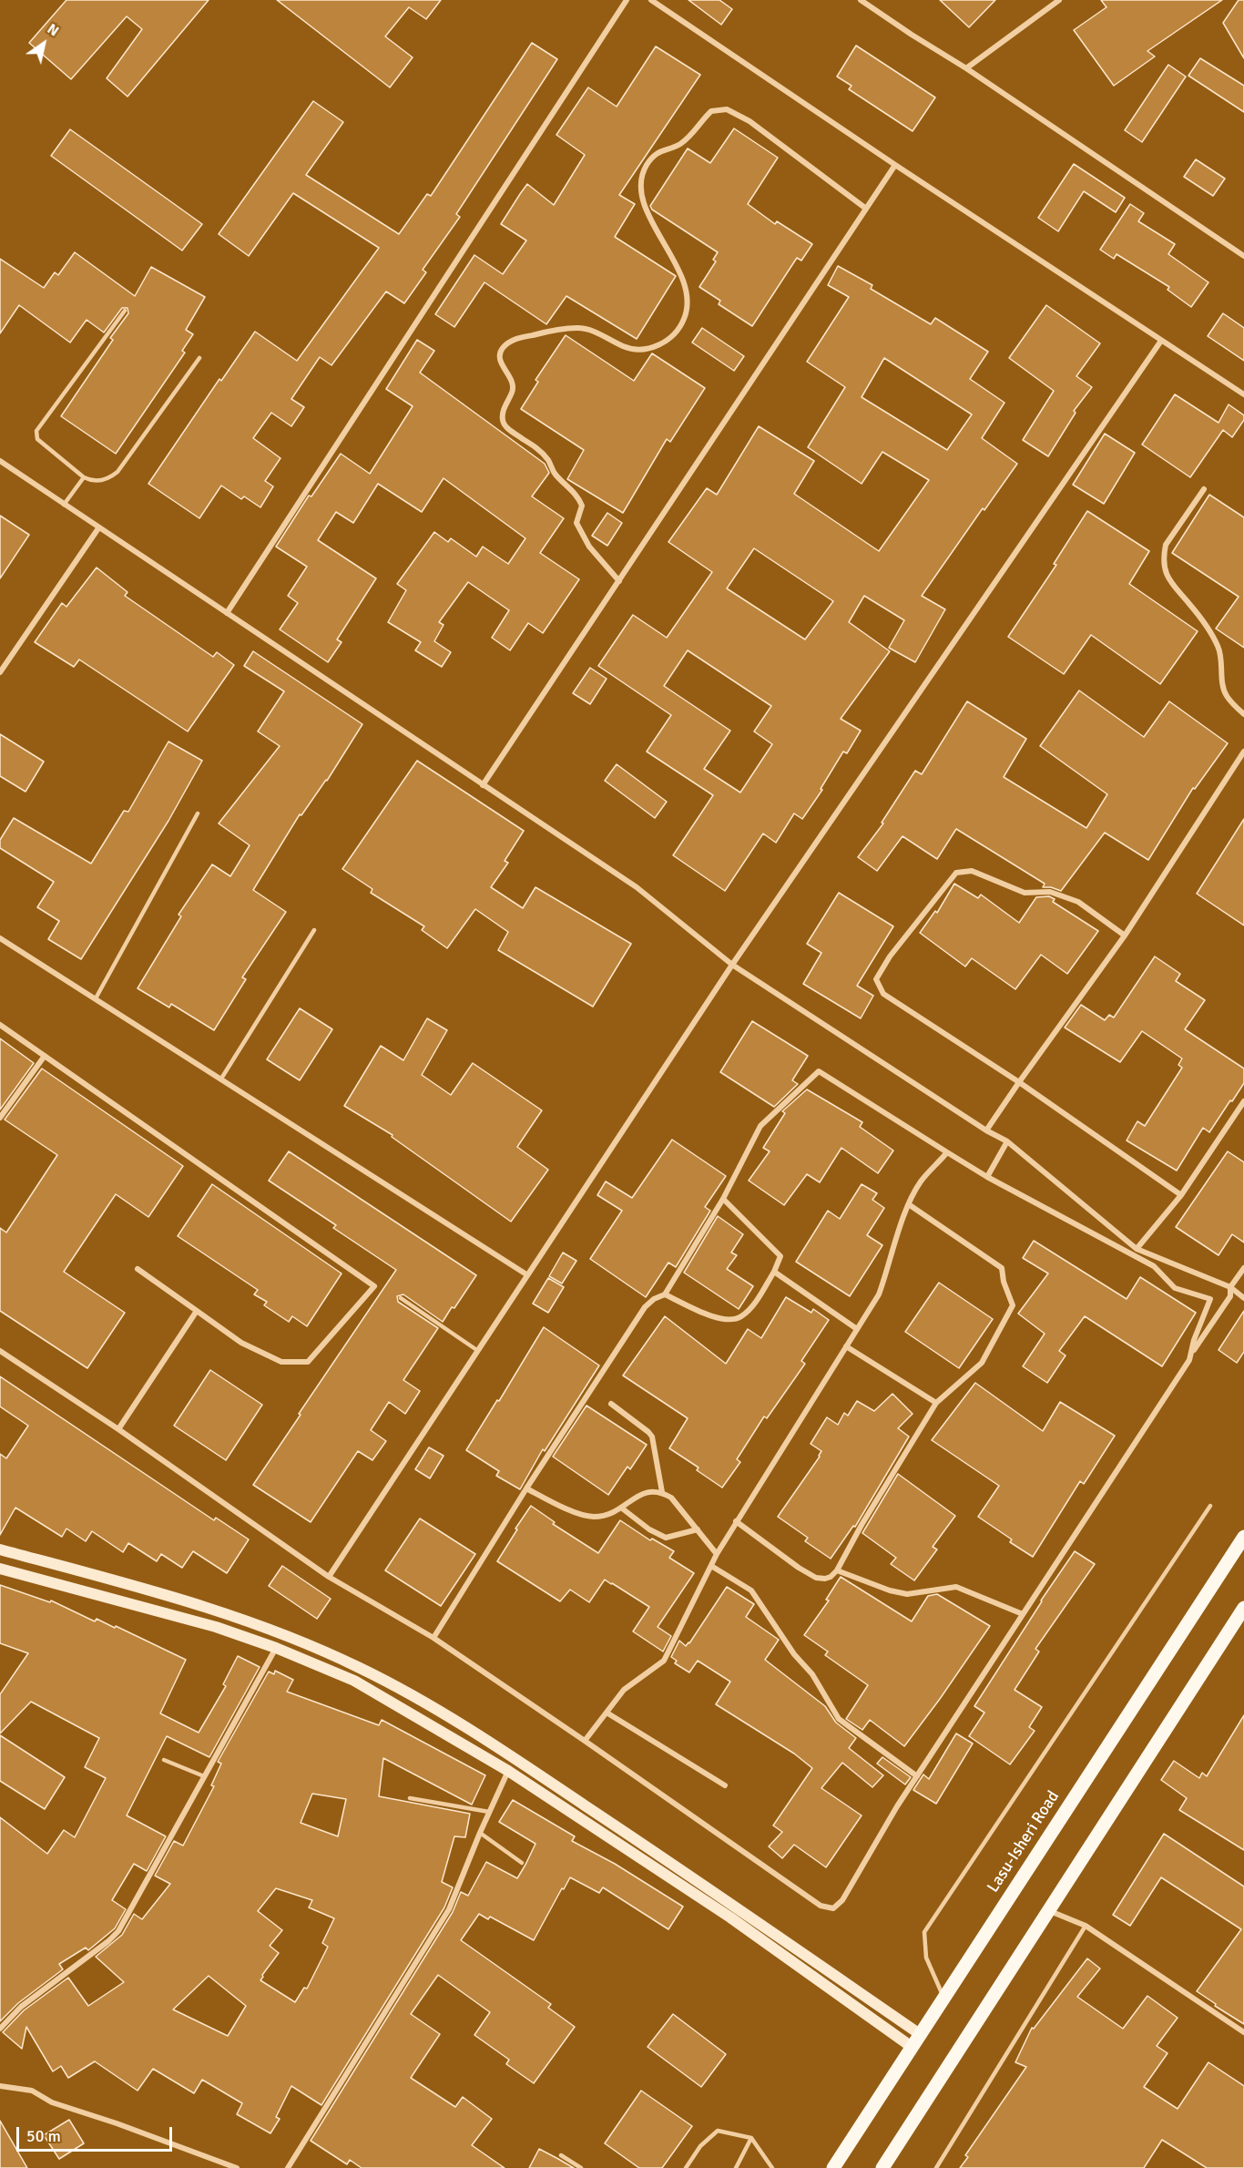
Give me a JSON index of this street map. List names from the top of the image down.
{
  "streets": {
    "main road": ["Lasu-Isheri Road"]
  },
  "scale_bar": "50 m",
  "north": "top right"
}
